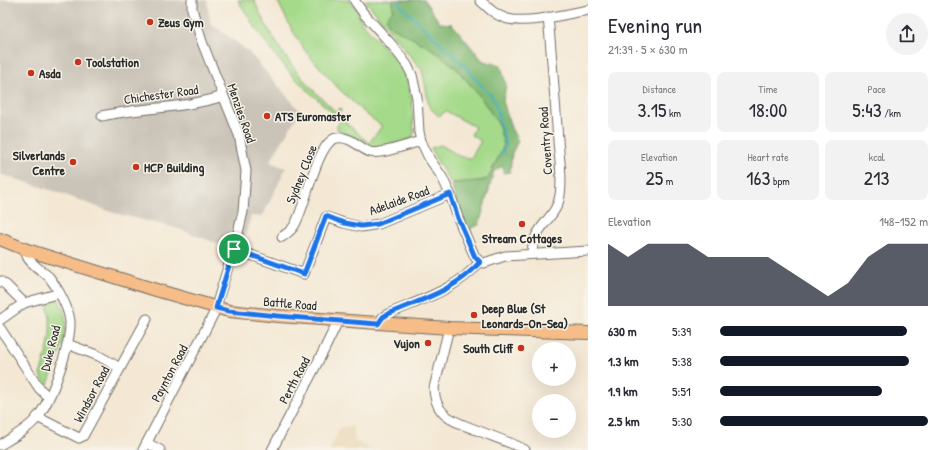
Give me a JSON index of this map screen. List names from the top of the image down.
{
  "streets": {
    "main road": ["Battle Road"],
    "street": [
      "Chichester Road",
      "Menzies Road",
      "Coventry Road",
      "Sydney Close",
      "Adelaide Road",
      "Duke Road",
      "Paynton Road",
      "Perth Road",
      "Windsor Road"
    ]
  },
  "crossings": [
    ["Chichester Road", "Menzies Road"],
    ["Menzies Road", "Adelaide Road"],
    ["Menzies Road", "Battle Road"],
    ["Menzies Road", "Paynton Road"],
    ["Battle Road", "Duke Road"],
    ["Battle Road", "Paynton Road"],
    ["Battle Road", "Perth Road"],
    ["Duke Road", "Windsor Road"]
  ],
  "places": [
    "Zeus Gym",
    "Toolstation",
    "Asda",
    "ATS Euromaster",
    "Silverlands Centre",
    "HCP Building",
    "Stream Cottages",
    "Deep Blue (St Leonards-On-Sea)",
    "Vujon",
    "South Cliff"
  ],
  "page": {
    "heading": ["Evening run", "21:39 · 5 × 630 m"],
    "stats": [
      ["Distance", "3.15 km"],
      ["Time", "18:00"],
      ["Pace", "5:43 /km"],
      ["Elevation", "25 m"],
      ["Heart rate", "163 bpm"],
      ["kcal", "213"]
    ],
    "chart": ["Elevation", "148–152 m"],
    "list": [
      {
        "name": "630 m",
        "note": "5:39"
      },
      {
        "name": "1.3 km",
        "note": "5:38"
      },
      {
        "name": "1.9 km",
        "note": "5:51"
      },
      {
        "name": "2.5 km",
        "note": "5:30"
      }
    ],
    "map_buttons": ["+", "−"]
  }
}
